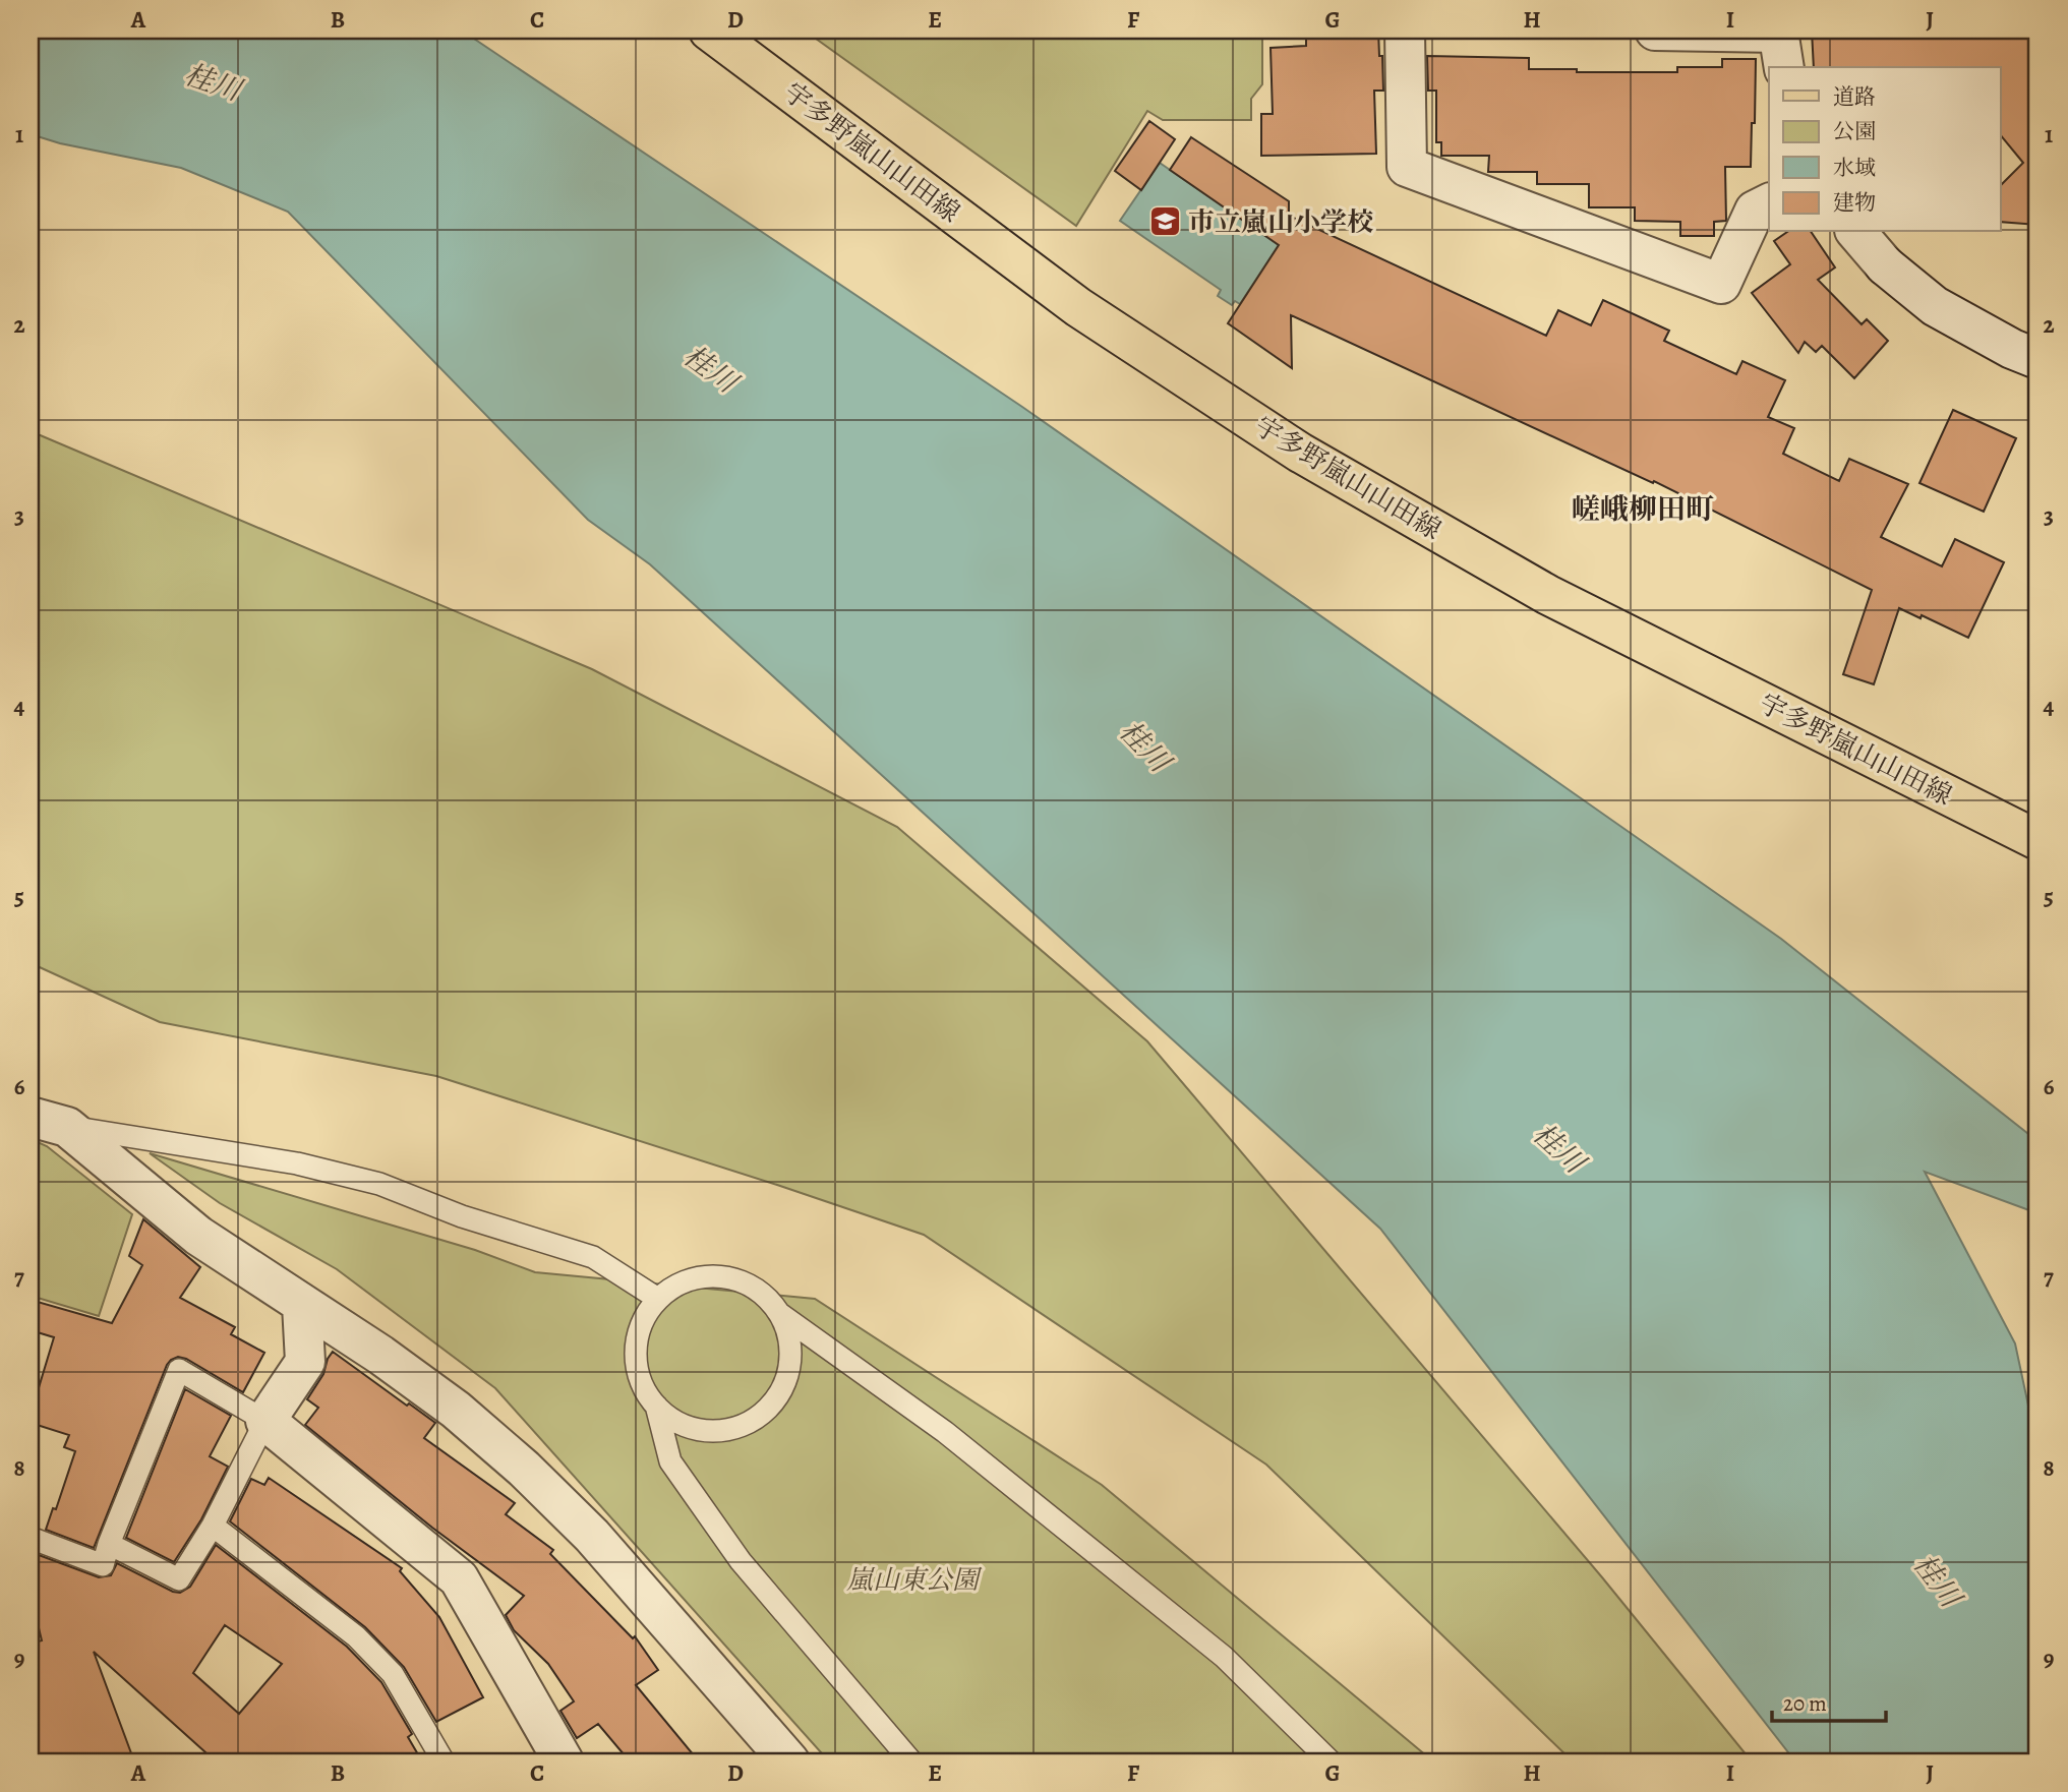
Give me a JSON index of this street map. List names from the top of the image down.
{
  "streets": {
    "main road": ["宇多野嵐山山田線"]
  },
  "districts": ["嵯峨柳田町"],
  "water": ["桂川"],
  "parks": ["嵐山東公園"],
  "places": {
    "school or university": ["市立嵐山小学校"]
  },
  "legend": [
    "道路",
    "公園",
    "水域",
    "建物"
  ],
  "scale_bar": "20 m",
  "grid": {
    "columns": [
      "A",
      "B",
      "C",
      "D",
      "E",
      "F",
      "G",
      "H",
      "I",
      "J"
    ],
    "rows": [
      "1",
      "2",
      "3",
      "4",
      "5",
      "6",
      "7",
      "8",
      "9"
    ]
  }
}
